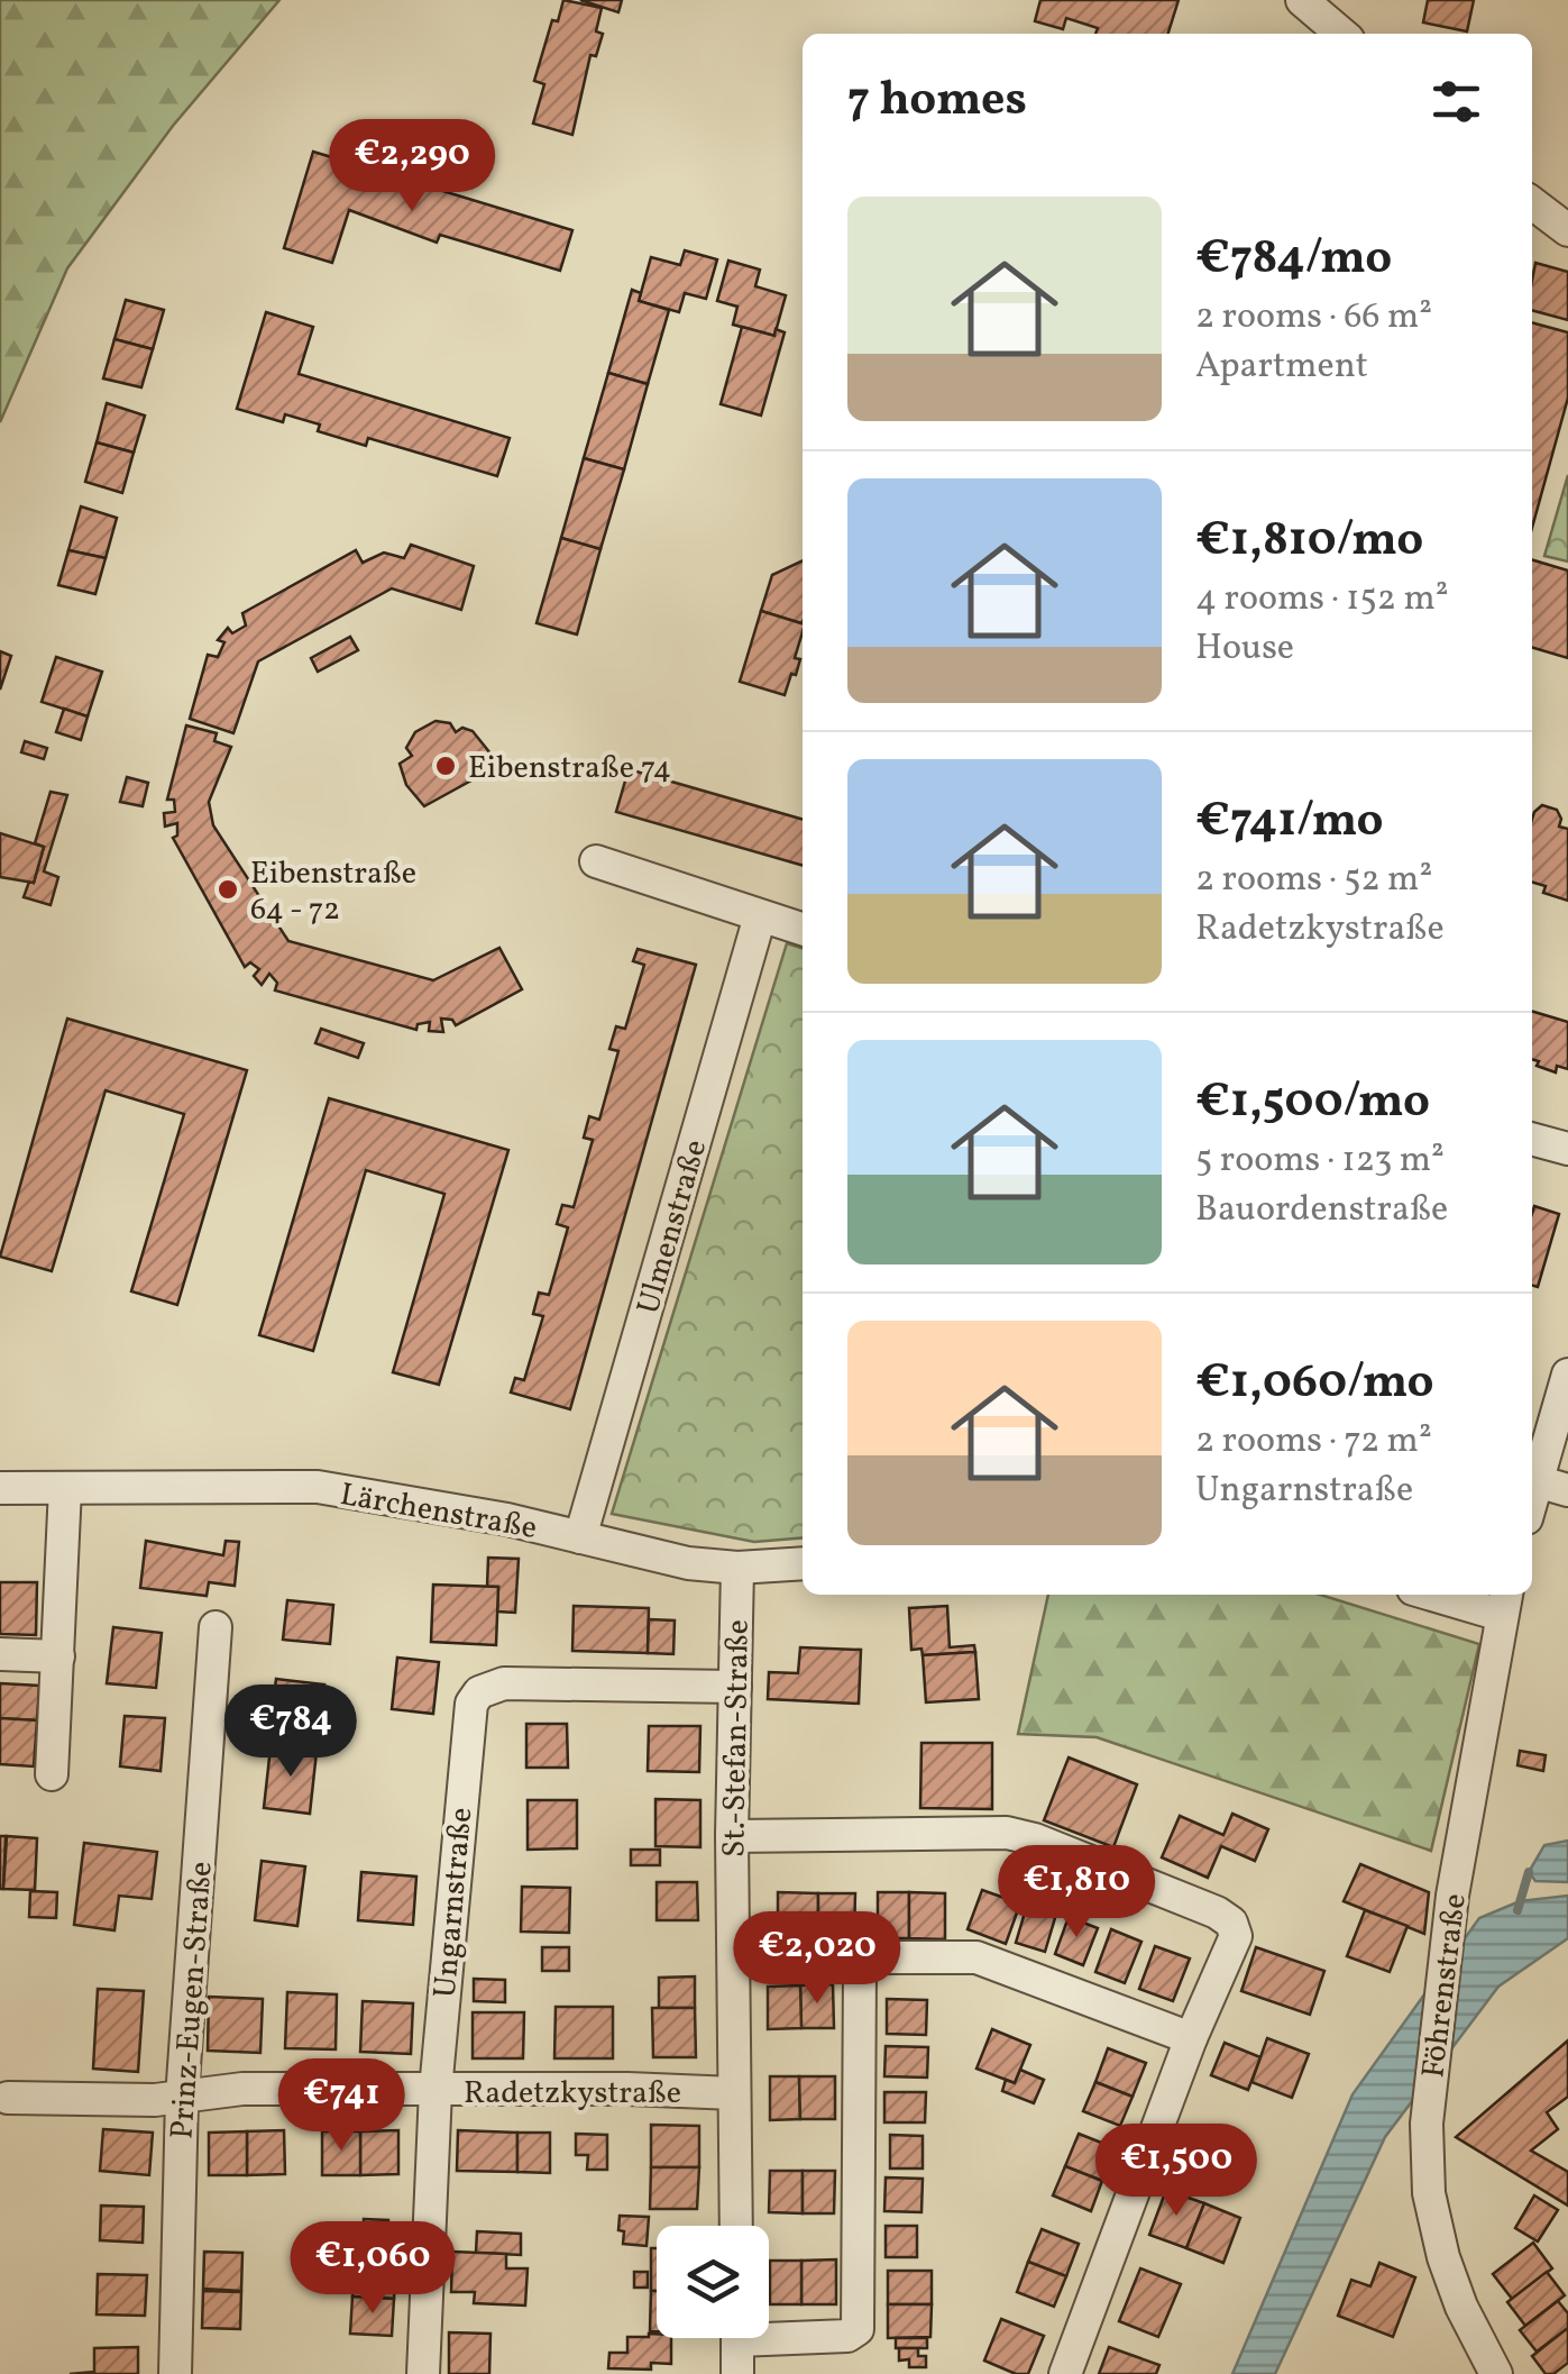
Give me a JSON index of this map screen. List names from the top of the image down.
{
  "streets": {
    "street": [
      "Ulmenstraße",
      "Lärchenstraße",
      "St.-Stefan-Straße",
      "Ungarnstraße",
      "Föhrenstraße",
      "Prinz-Eugen-Straße",
      "Radetzkystraße"
    ]
  },
  "crossings": [
    ["Ulmenstraße", "Lärchenstraße"],
    ["Lärchenstraße", "St.-Stefan-Straße"],
    ["St.-Stefan-Straße", "Ungarnstraße"],
    ["St.-Stefan-Straße", "Radetzkystraße"],
    ["Ungarnstraße", "Radetzkystraße"],
    ["Prinz-Eugen-Straße", "Radetzkystraße"]
  ],
  "places": ["Eibenstraße 74", "Eibenstraße 64 - 72"],
  "page": {
    "heading": "7 homes",
    "price": [
      "€2,290",
      "€784",
      "€1,810",
      "€2,020",
      "€741",
      "€1,500",
      "€1,060"
    ],
    "list": [
      {
        "name": "€784/mo",
        "note": "2 rooms · 66 m² · Apartment"
      },
      {
        "name": "€1,810/mo",
        "note": "4 rooms · 152 m² · House"
      },
      {
        "name": "€741/mo",
        "note": "2 rooms · 52 m² · Radetzkystraße"
      },
      {
        "name": "€1,500/mo",
        "note": "5 rooms · 123 m² · Bauordenstraße"
      },
      {
        "name": "€1,060/mo",
        "note": "2 rooms · 72 m² · Ungarnstraße"
      }
    ]
  }
}
